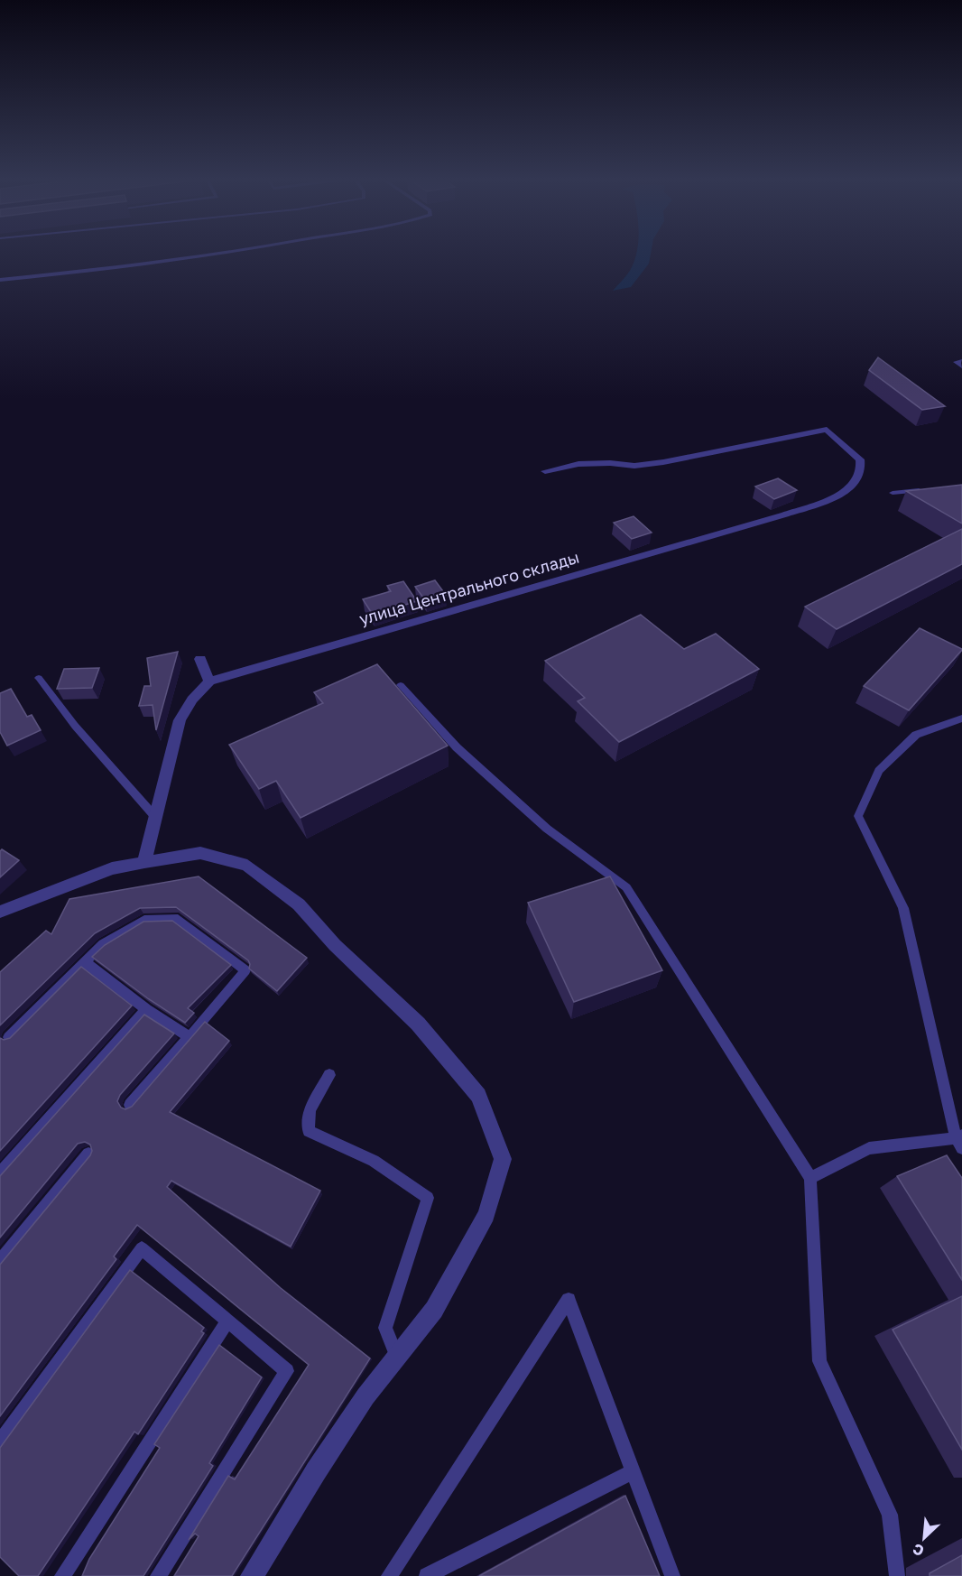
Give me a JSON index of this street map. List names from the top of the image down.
{
  "streets": {
    "street": ["улица Центрального склады"]
  },
  "north": "bottom left"
}
